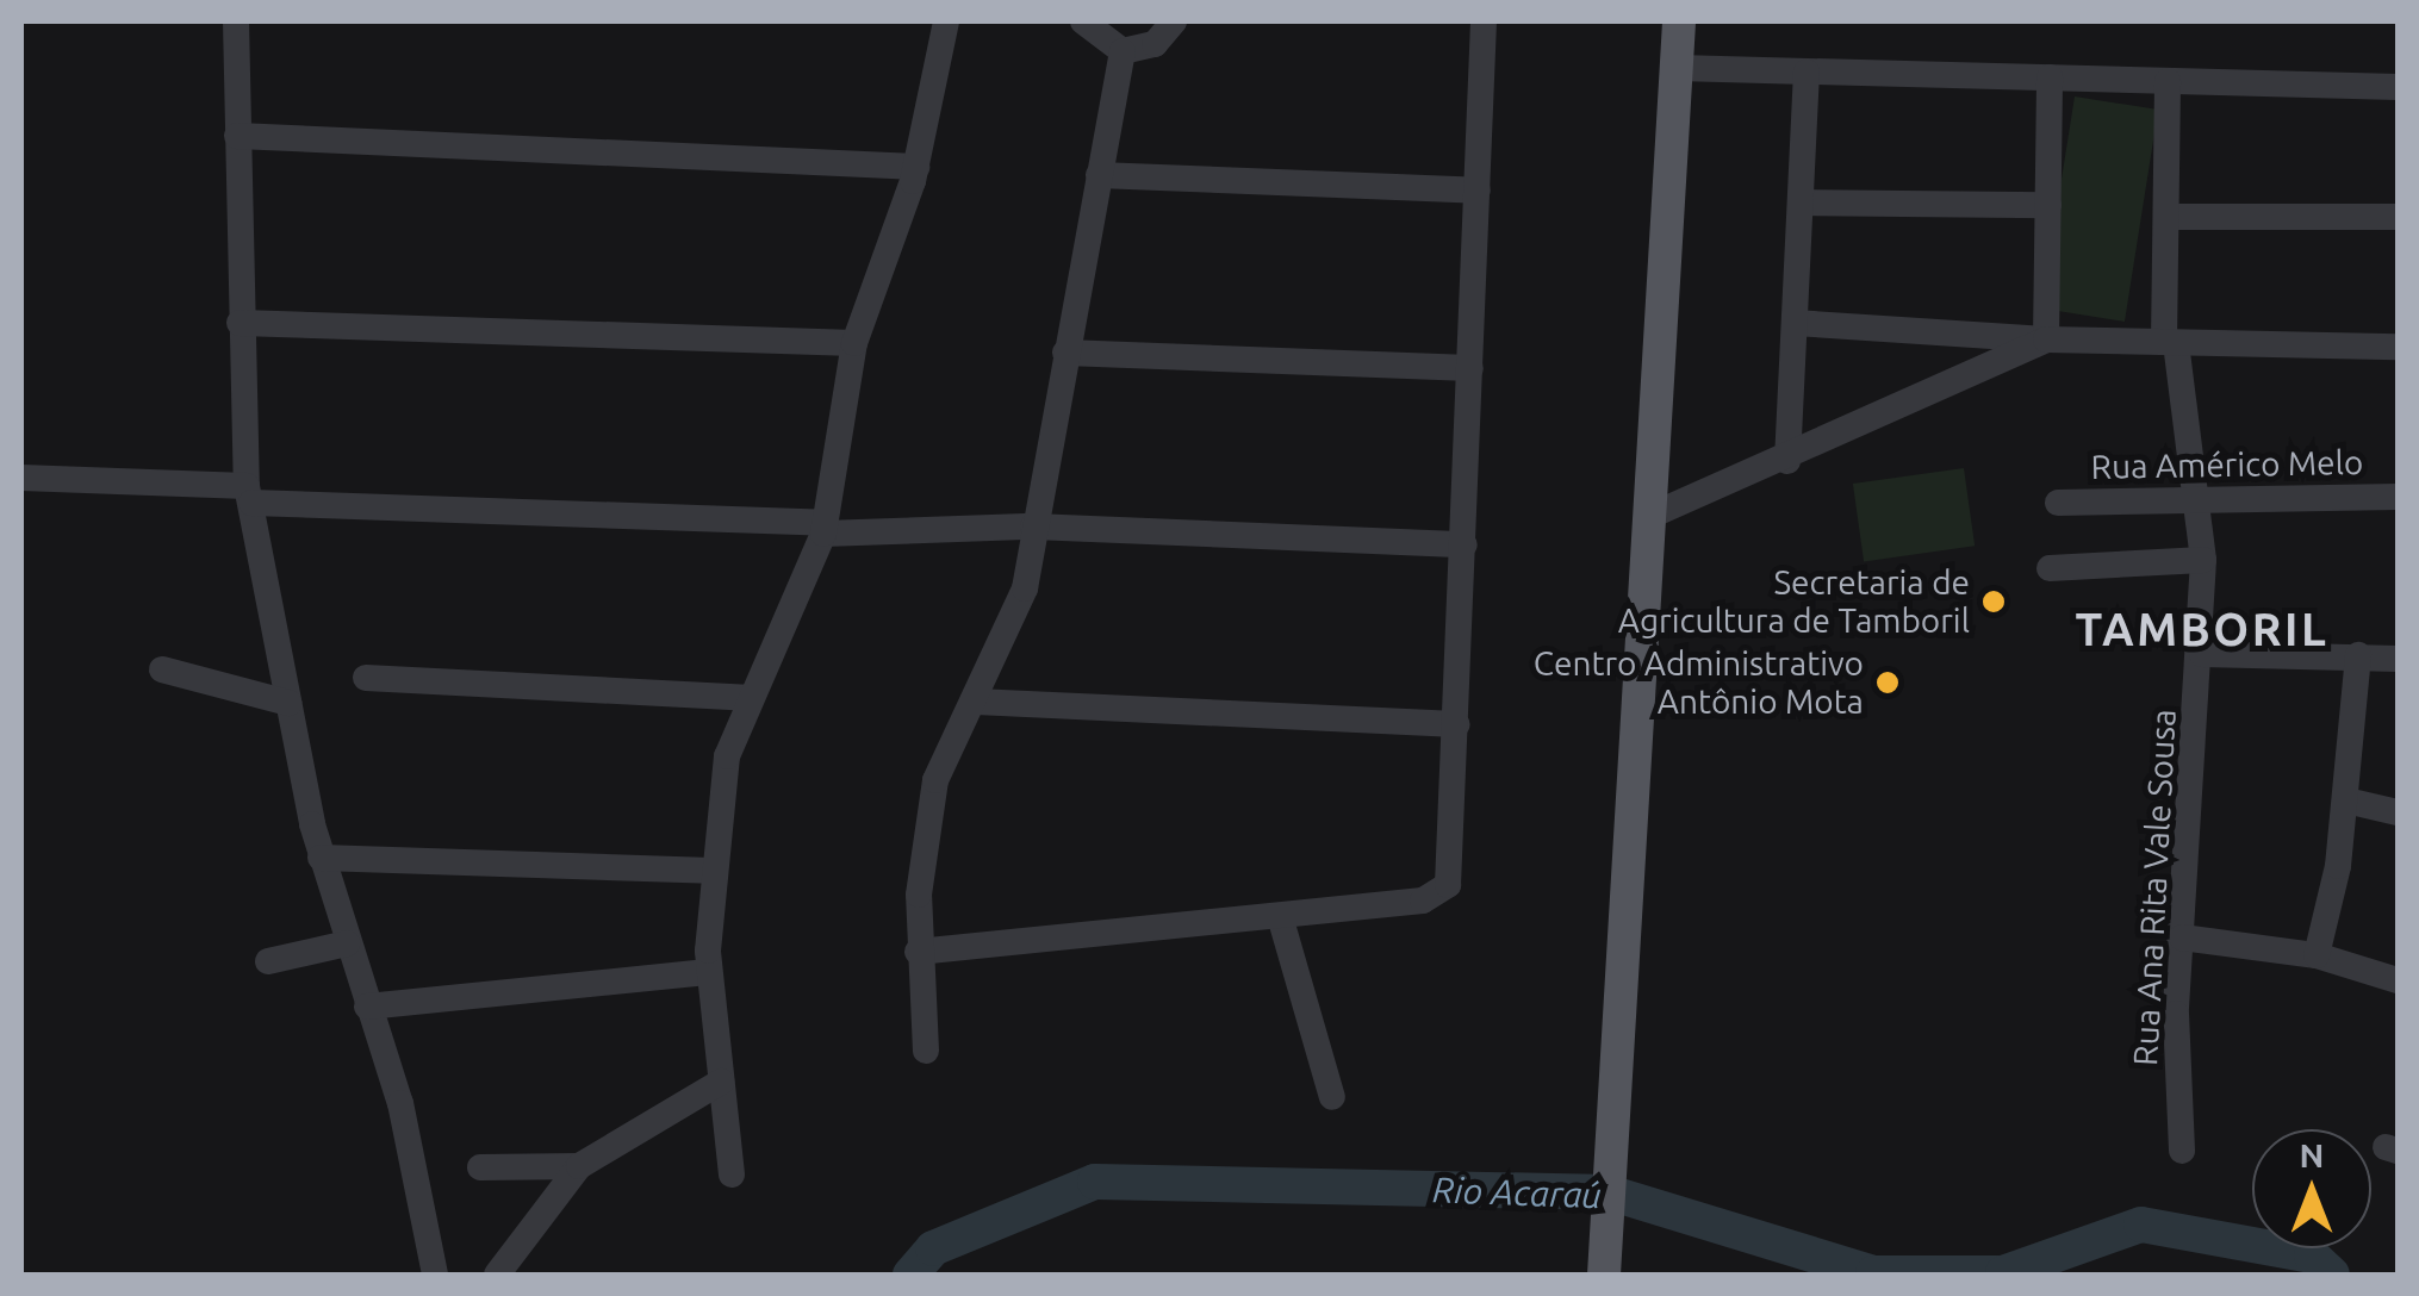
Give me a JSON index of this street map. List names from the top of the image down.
{
  "streets": {
    "street": ["Rua Américo Melo", "Rua Ana Rita Vale Sousa"]
  },
  "crossings": [
    ["Rua Américo Melo", "Rua Ana Rita Vale Sousa"]
  ],
  "districts": ["TAMBORIL"],
  "water": ["Rio Acaraú"],
  "places": ["Secretaria de Agricultura de Tamboril", "Centro Administrativo Antônio Mota"],
  "north": "top"
}
